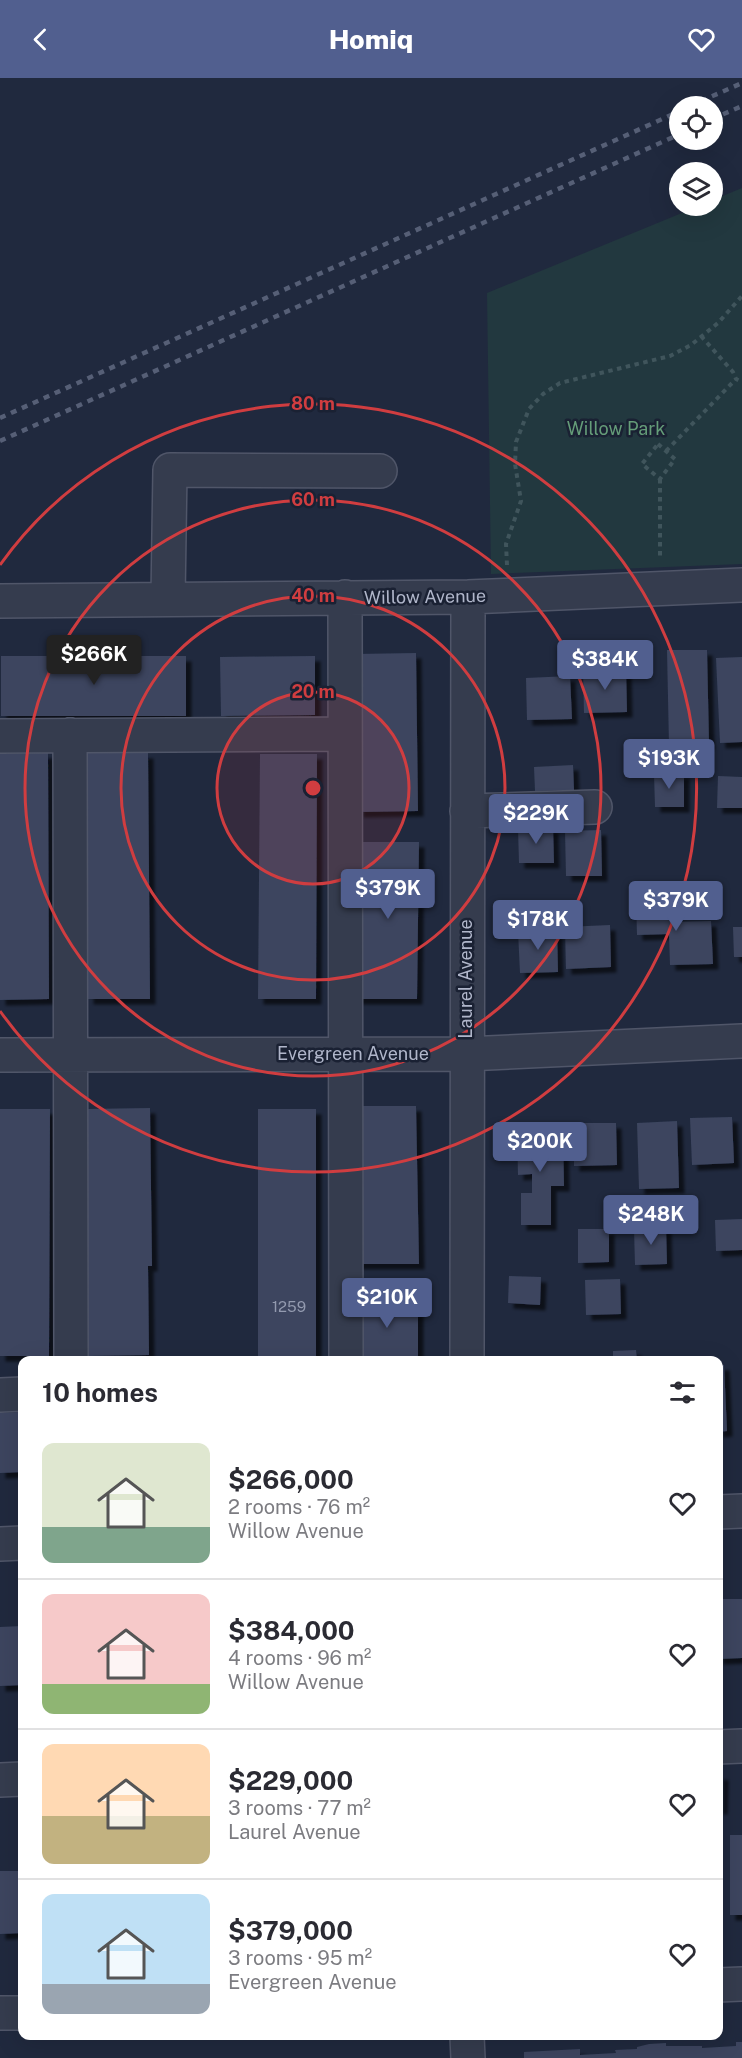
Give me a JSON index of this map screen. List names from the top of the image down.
{
  "streets": {
    "street": ["Willow Avenue", "Laurel Avenue", "Evergreen Avenue"]
  },
  "crossings": [
    ["Willow Avenue", "Laurel Avenue"],
    ["Laurel Avenue", "Evergreen Avenue"]
  ],
  "parks": ["Willow Park"],
  "house_numbers": ["1259"],
  "page": {
    "header": "Homiq",
    "price": [
      "$266K",
      "$384K",
      "$193K",
      "$229K",
      "$379K",
      "$379K",
      "$178K",
      "$200K",
      "$248K",
      "$210K"
    ],
    "heading": "10 homes",
    "list": [
      {
        "name": "$266,000",
        "note": "2 rooms · 76 m² · Willow Avenue"
      },
      {
        "name": "$384,000",
        "note": "4 rooms · 96 m² · Willow Avenue"
      },
      {
        "name": "$229,000",
        "note": "3 rooms · 77 m² · Laurel Avenue"
      },
      {
        "name": "$379,000",
        "note": "3 rooms · 95 m² · Evergreen Avenue"
      }
    ]
  },
  "rings": [
    "80 m",
    "60 m",
    "40 m",
    "20 m"
  ]
}
